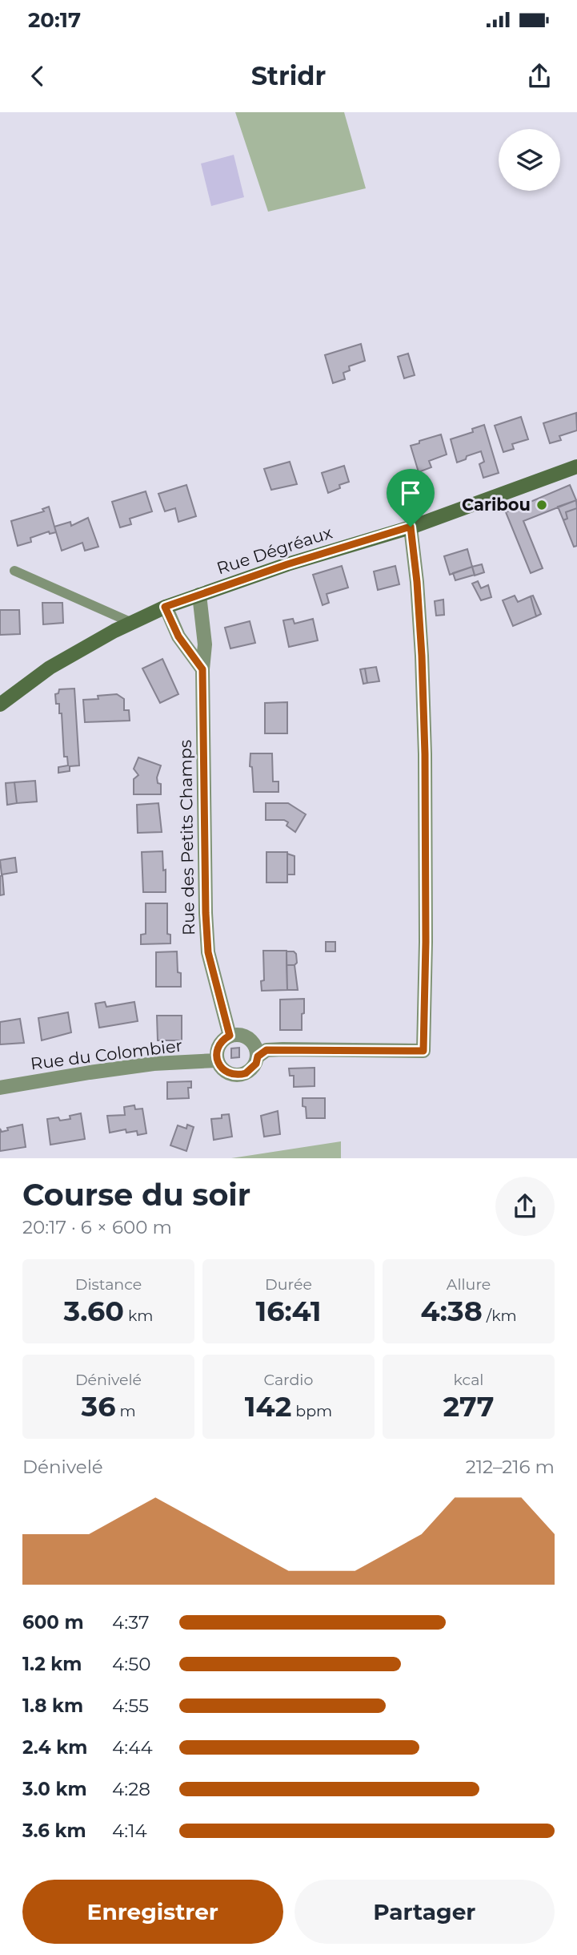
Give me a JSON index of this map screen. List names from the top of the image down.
{
  "streets": {
    "main road": ["Rue Dégréaux"],
    "street": ["Rue des Petits Champs", "Rue du Colombier"]
  },
  "crossings": [
    ["Rue Dégréaux", "Rue des Petits Champs"],
    ["Rue des Petits Champs", "Rue du Colombier"]
  ],
  "places": ["Caribou"],
  "page": {
    "status": "20:17",
    "header": "Stridr",
    "heading": ["Course du soir", "20:17 · 6 × 600 m"],
    "stats": [
      ["Distance", "3.60 km"],
      ["Durée", "16:41"],
      ["Allure", "4:38 /km"],
      ["Dénivelé", "36 m"],
      ["Cardio", "142 bpm"],
      ["kcal", "277"]
    ],
    "chart": ["Dénivelé", "212–216 m"],
    "list": [
      {
        "name": "600 m",
        "note": "4:37"
      },
      {
        "name": "1.2 km",
        "note": "4:50"
      },
      {
        "name": "1.8 km",
        "note": "4:55"
      },
      {
        "name": "2.4 km",
        "note": "4:44"
      },
      {
        "name": "3.0 km",
        "note": "4:28"
      },
      {
        "name": "3.6 km",
        "note": "4:14"
      }
    ],
    "buttons": ["Enregistrer", "Partager"]
  }
}
